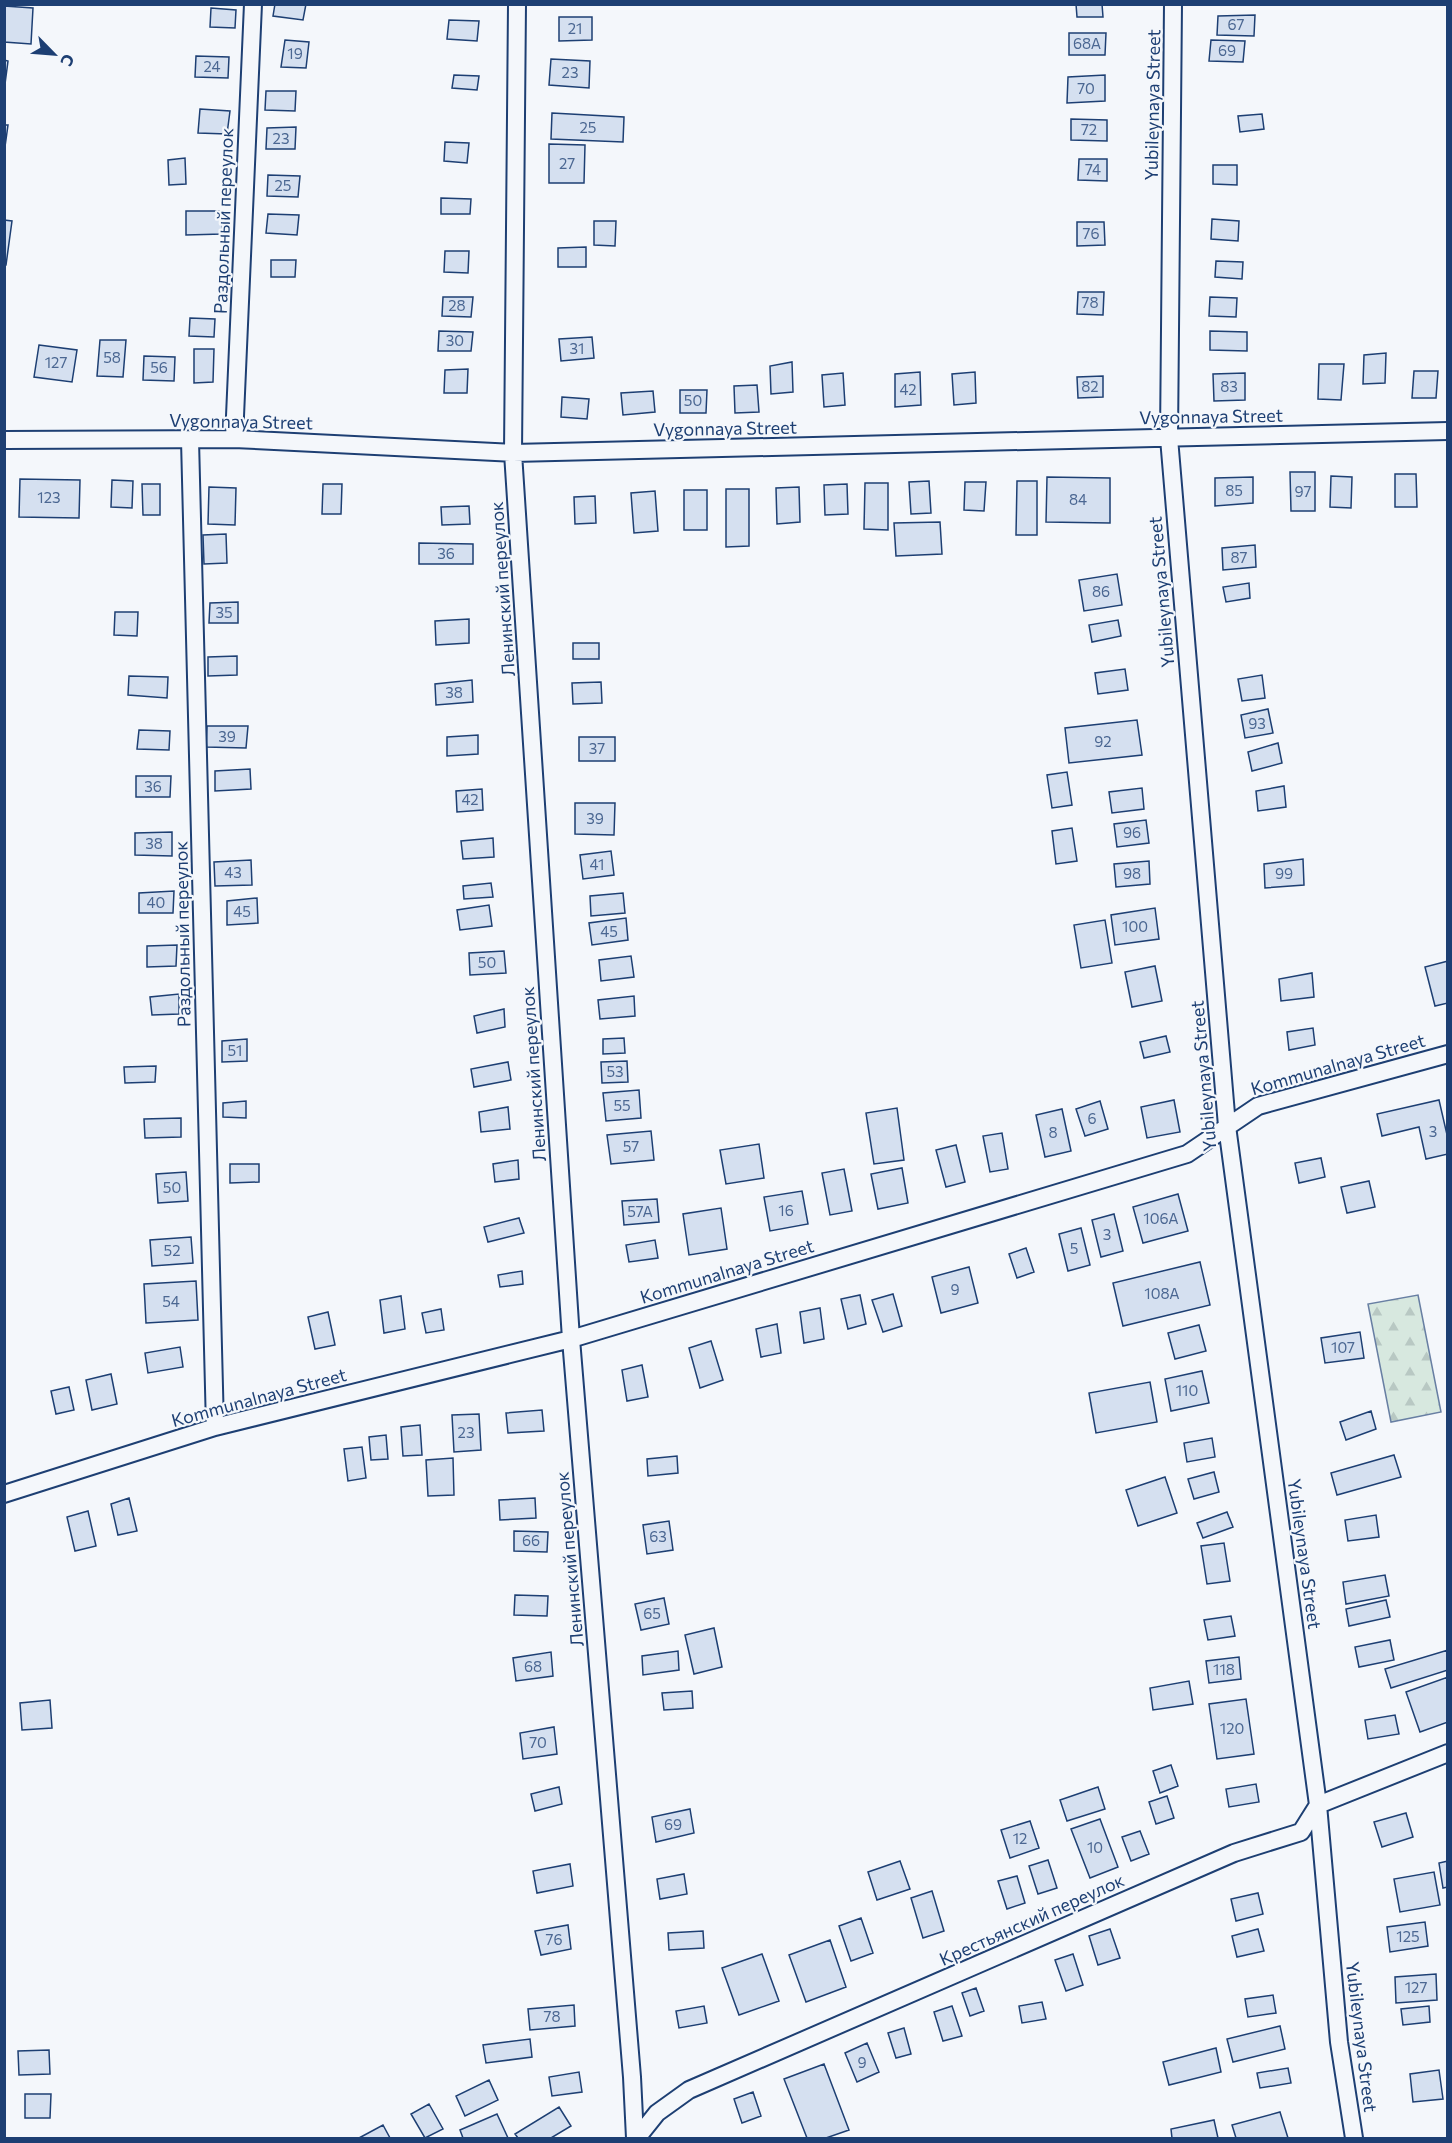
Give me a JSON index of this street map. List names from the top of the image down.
{
  "streets": {
    "street": [
      "Yubileynaya Street",
      "Раздольный переулок",
      "Vygonnaya Street",
      "Ленинский переулок",
      "Kommunalnaya Street",
      "Крестьянский переулок"
    ]
  },
  "crossings": [
    ["Yubileynaya Street", "Vygonnaya Street"],
    ["Yubileynaya Street", "Kommunalnaya Street"],
    ["Yubileynaya Street", "Крестьянский переулок"],
    ["Раздольный переулок", "Vygonnaya Street"],
    ["Раздольный переулок", "Kommunalnaya Street"],
    ["Vygonnaya Street", "Ленинский переулок"],
    ["Ленинский переулок", "Kommunalnaya Street"],
    ["Ленинский переулок", "Крестьянский переулок"]
  ],
  "house_numbers": [
    "67",
    "21",
    "68А",
    "69",
    "19",
    "24",
    "23",
    "70",
    "25",
    "72",
    "23",
    "27",
    "74",
    "25",
    "76",
    "78",
    "28",
    "30",
    "31",
    "58",
    "127",
    "56",
    "82",
    "83",
    "42",
    "50",
    "85",
    "97",
    "123",
    "84",
    "36",
    "87",
    "86",
    "35",
    "38",
    "93",
    "39",
    "92",
    "37",
    "36",
    "42",
    "39",
    "96",
    "38",
    "41",
    "43",
    "98",
    "99",
    "40",
    "45",
    "100",
    "45",
    "50",
    "51",
    "53",
    "55",
    "6",
    "3",
    "8",
    "57",
    "50",
    "16",
    "57А",
    "106А",
    "3",
    "5",
    "52",
    "9",
    "108А",
    "54",
    "107",
    "110",
    "23",
    "63",
    "66",
    "65",
    "68",
    "118",
    "120",
    "70",
    "69",
    "12",
    "10",
    "125",
    "76",
    "127",
    "78",
    "9"
  ],
  "north": "bottom right"
}
